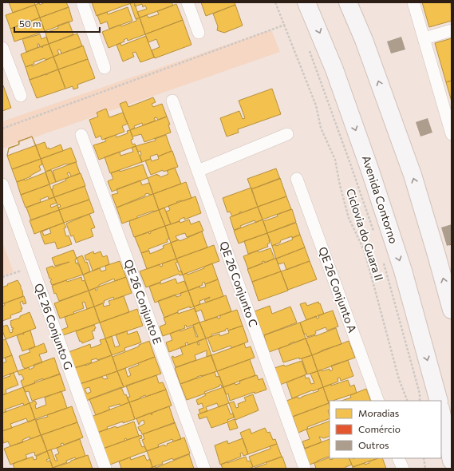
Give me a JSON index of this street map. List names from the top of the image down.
{
  "streets": {
    "main road": ["Avenida Contorno"],
    "street": [
      "QE 26 Conjunto C",
      "QE 26 Conjunto A",
      "QE 26 Conjunto E",
      "QE 26 Conjunto G"
    ],
    "path": ["Ciclovia do Guara II"]
  },
  "legend": ["Moradias", "Comércio", "Outros"],
  "scale_bar": "50 m"
}
